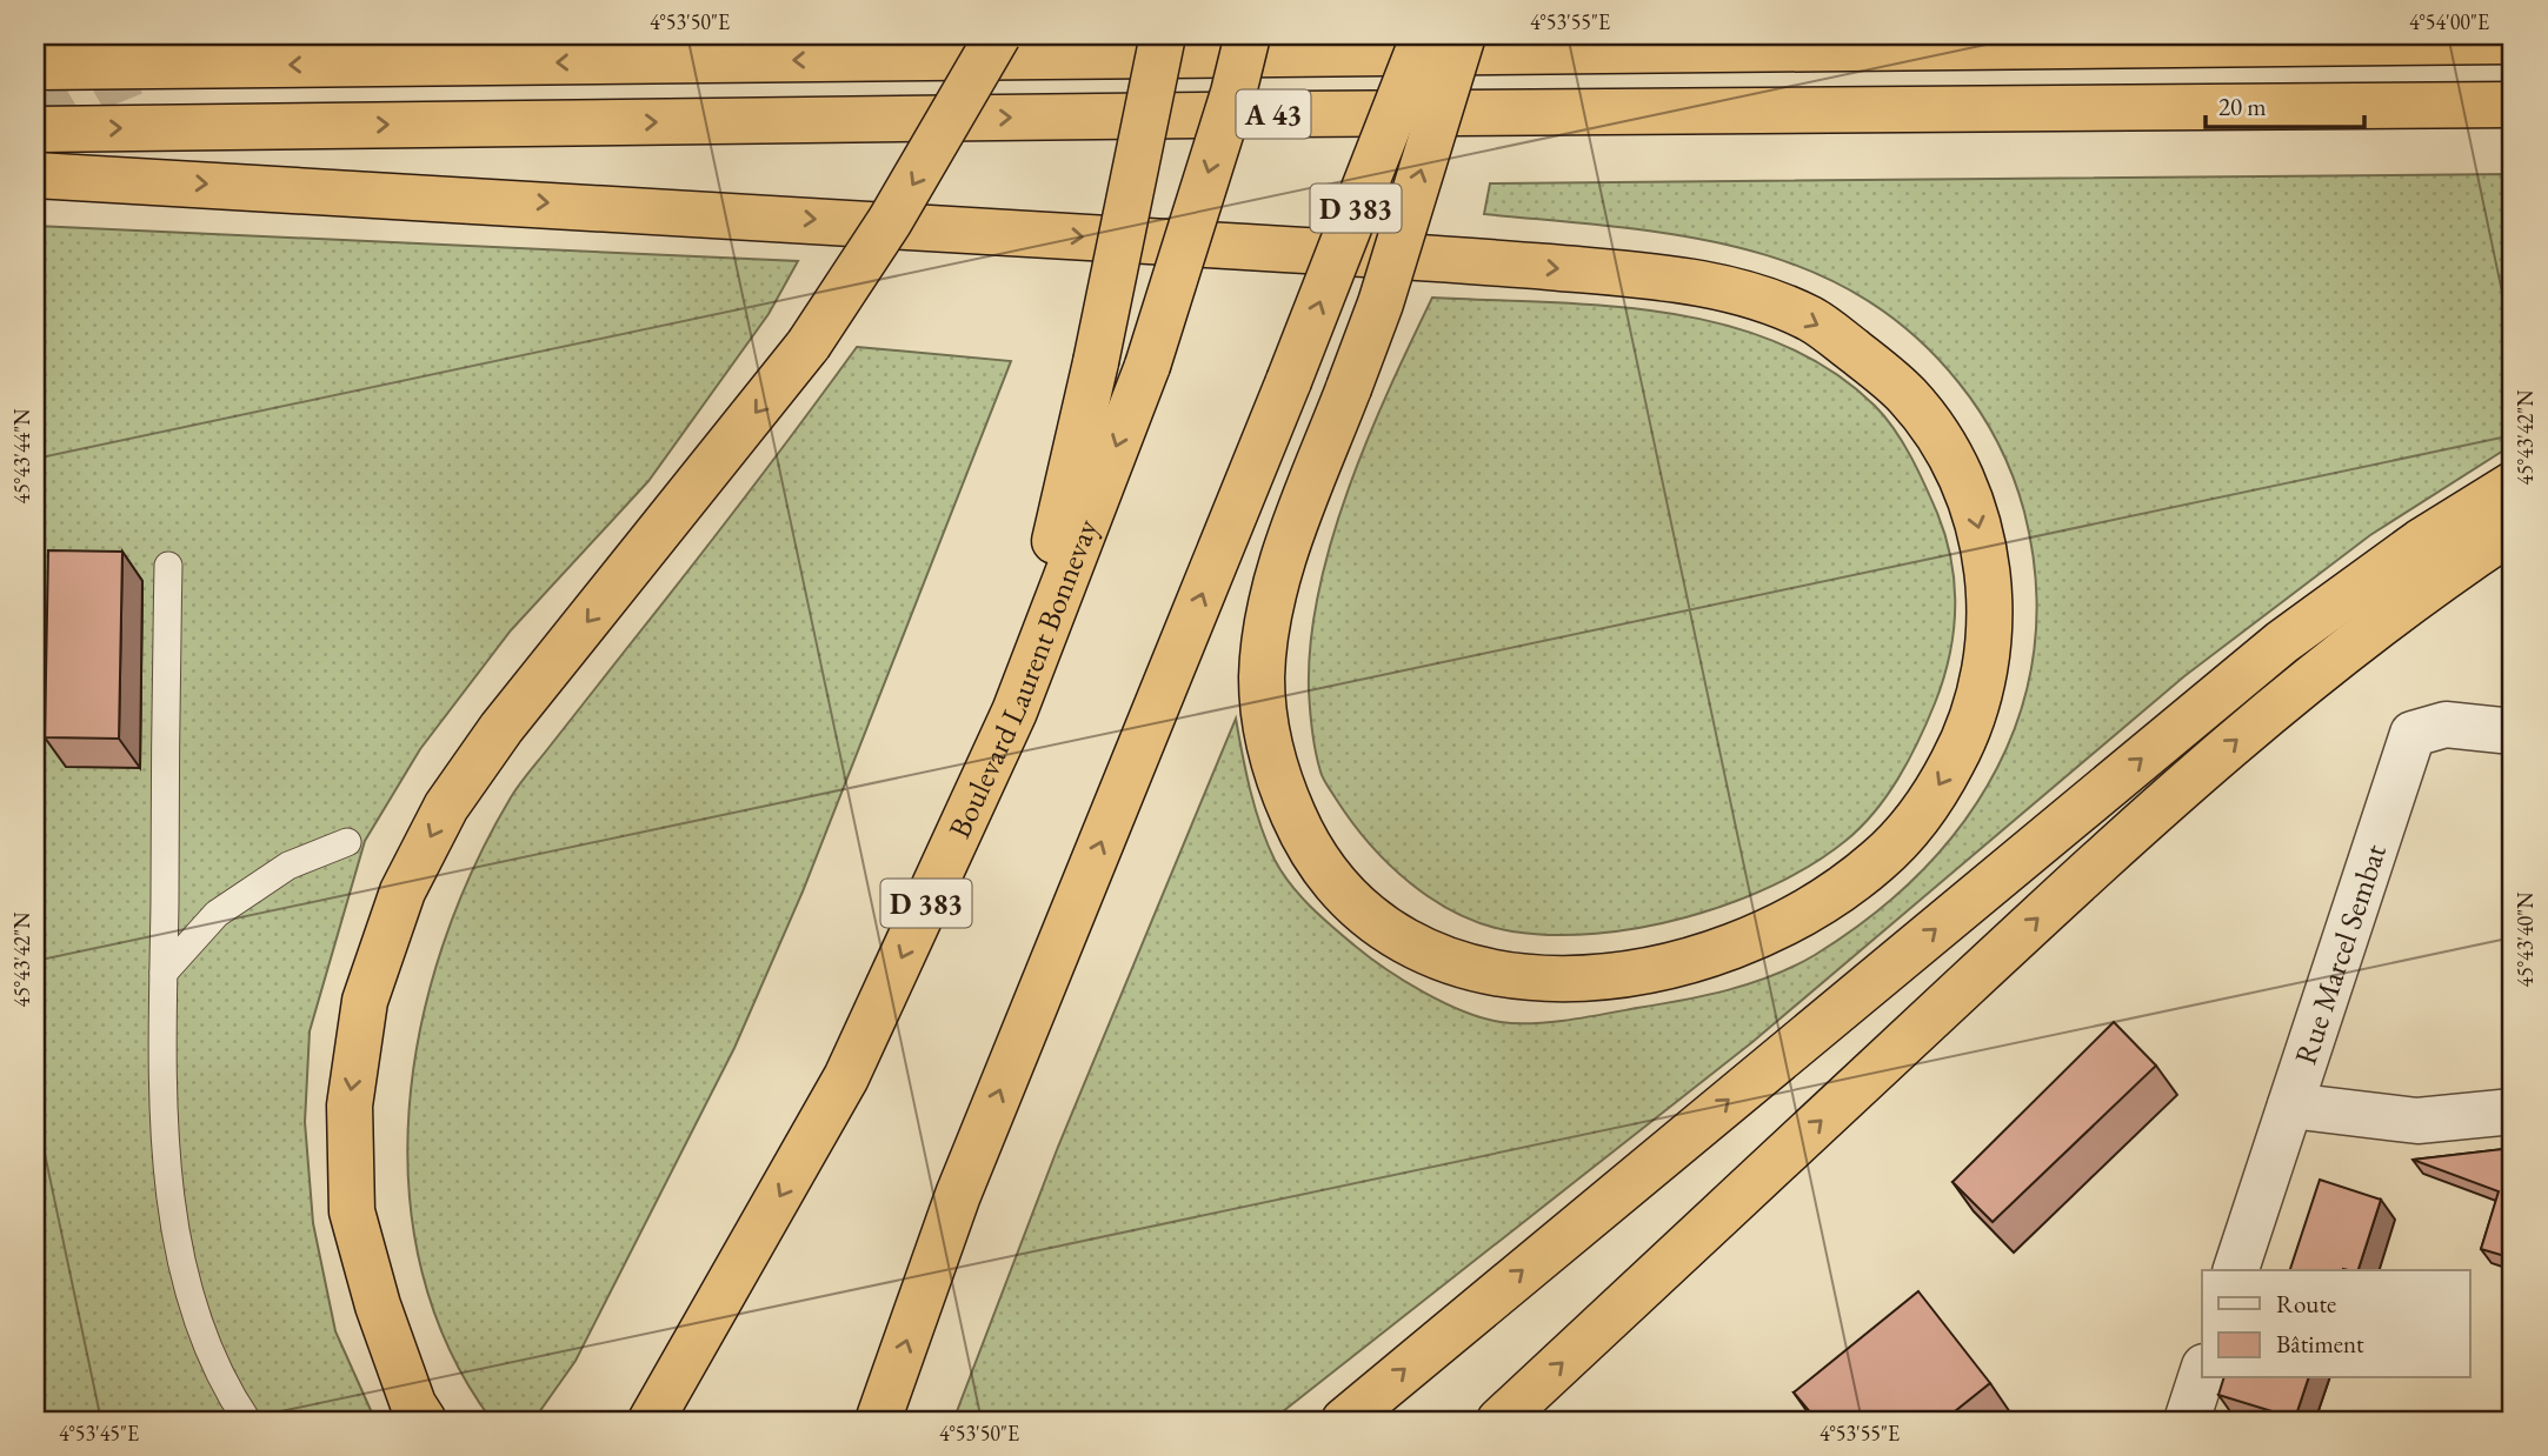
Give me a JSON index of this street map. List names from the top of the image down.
{
  "streets": {
    "highway": ["A 43", "D 383", "Boulevard Laurent Bonnevay"],
    "street": ["Rue Marcel Sembat"]
  },
  "legend": ["Route", "Bâtiment"],
  "scale_bar": "20 m",
  "coordinates": [
    "4°53'50\"E",
    "4°53'55\"E",
    "4°54'00\"E",
    "45°43'42\"N",
    "45°43'44\"N",
    "45°43'40\"N",
    "4°53'45\"E"
  ]
}
